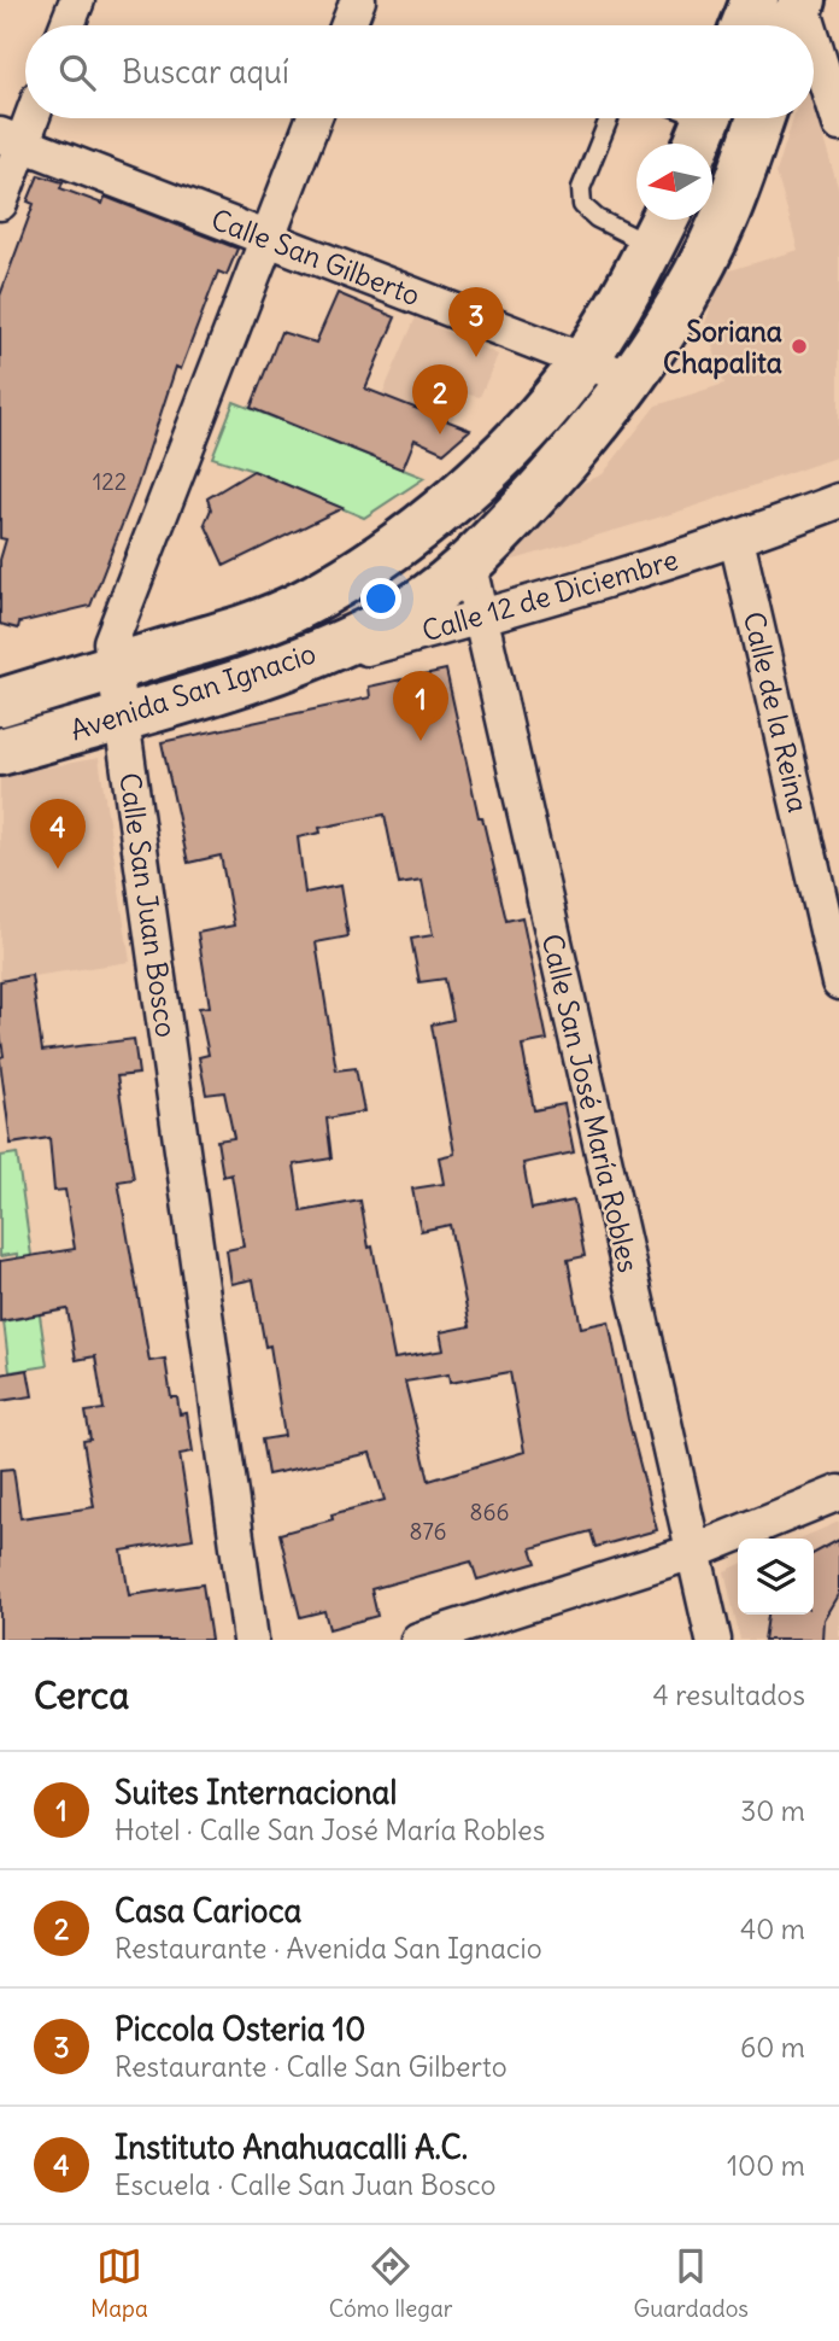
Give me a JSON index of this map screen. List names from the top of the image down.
{
  "streets": {
    "street": [
      "Calle San Gilberto",
      "Calle 12 de Diciembre",
      "Avenida San Ignacio",
      "Calle de la Reina",
      "Calle San Juan Bosco",
      "Calle San José María Robles"
    ]
  },
  "crossings": [
    ["Calle San Gilberto", "Avenida San Ignacio"],
    ["Calle San Gilberto", "Calle San Juan Bosco"],
    ["Calle 12 de Diciembre", "Avenida San Ignacio"],
    ["Calle 12 de Diciembre", "Calle de la Reina"],
    ["Calle 12 de Diciembre", "Calle San José María Robles"],
    ["Avenida San Ignacio", "Calle San Juan Bosco"],
    ["Avenida San Ignacio", "Calle San José María Robles"]
  ],
  "places": ["Soriana Chapalita"],
  "house_numbers": ["122", "866", "876"],
  "north": "left",
  "page": {
    "search": "Buscar aquí",
    "pins": [
      "3",
      "2",
      "1",
      "4"
    ],
    "heading": ["Cerca", "4 resultados"],
    "list": [
      {
        "mark": "1",
        "name": "Suites Internacional",
        "note": "Hotel · Calle San José María Robles",
        "value": "30 m"
      },
      {
        "mark": "2",
        "name": "Casa Carioca",
        "note": "Restaurante · Avenida San Ignacio",
        "value": "40 m"
      },
      {
        "mark": "3",
        "name": "Piccola Osteria 10",
        "note": "Restaurante · Calle San Gilberto",
        "value": "60 m"
      },
      {
        "mark": "4",
        "name": "Instituto Anahuacalli A.C.",
        "note": "Escuela · Calle San Juan Bosco",
        "value": "100 m"
      }
    ],
    "nav": ["Mapa", "Cómo llegar", "Guardados"]
  }
}
